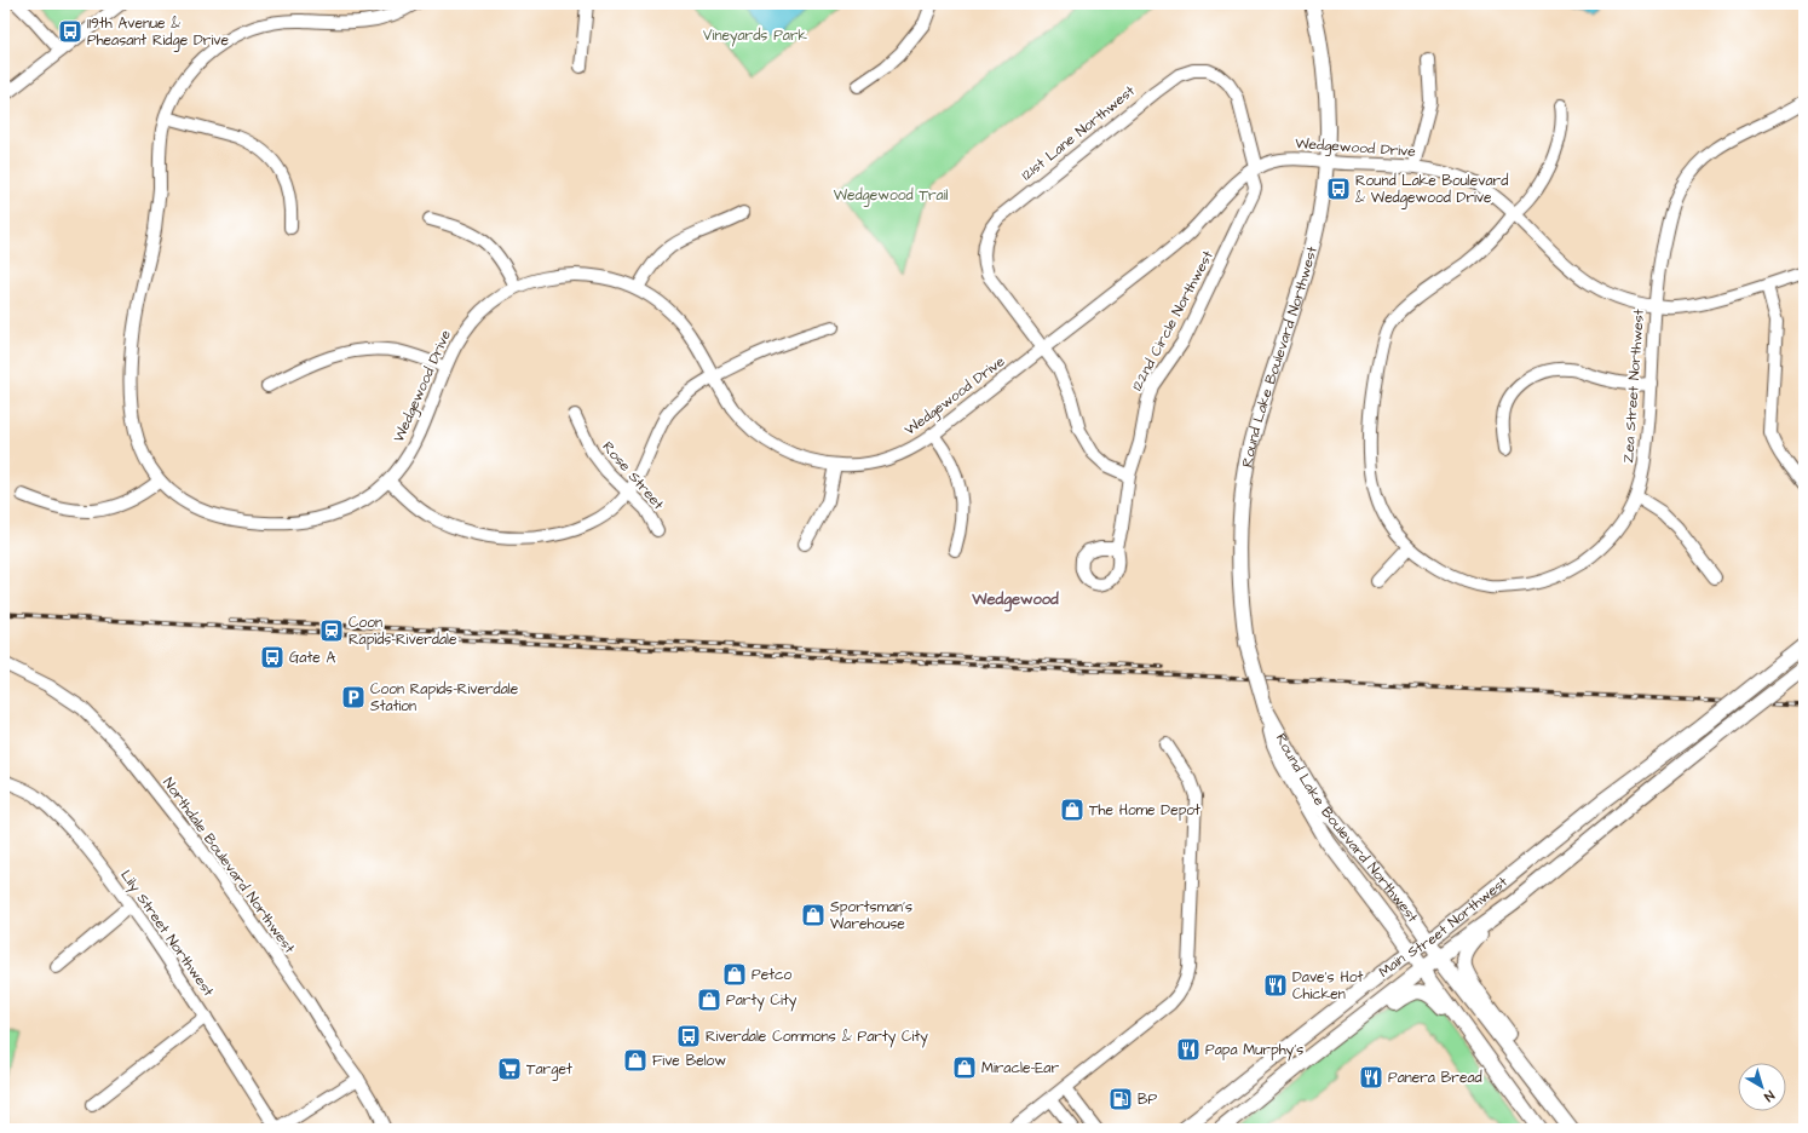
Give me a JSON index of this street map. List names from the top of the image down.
{
  "streets": {
    "main road": ["Round Lake Boulevard Northwest", "Main Street Northwest"],
    "street": [
      "121st Lane Northwest",
      "Wedgewood Drive",
      "122nd Circle Northwest",
      "Zea Street Northwest",
      "Rose Street",
      "Northdale Boulevard Northwest",
      "Lily Street Northwest"
    ]
  },
  "crossings": [
    ["121st Lane Northwest", "Wedgewood Drive"],
    ["121st Lane Northwest", "122nd Circle Northwest"],
    ["Wedgewood Drive", "122nd Circle Northwest"],
    ["Wedgewood Drive", "Round Lake Boulevard Northwest"],
    ["Wedgewood Drive", "Zea Street Northwest"],
    ["Round Lake Boulevard Northwest", "Main Street Northwest"]
  ],
  "districts": ["Wedgewood"],
  "parks": ["Vineyards Park", "Wedgewood Trail"],
  "places": {
    "bus stop": [
      "119th Avenue & Pheasant Ridge Drive",
      "Round Lake Boulevard & Wedgewood Drive",
      "Gate A",
      "Riverdale Commons & Party City"
    ],
    "station": ["Coon Rapids-Riverdale"],
    "parking": ["Coon Rapids-Riverdale Station"],
    "shop": [
      "The Home Depot",
      "Sportsman's Warehouse",
      "Petco",
      "Party City",
      "Five Below",
      "Miracle-Ear"
    ],
    "restaurant": ["Dave's Hot Chicken", "Papa Murphy's", "Panera Bread"],
    "supermarket": ["Target"],
    "fuel station": ["BP"]
  },
  "north": "bottom right"
}
